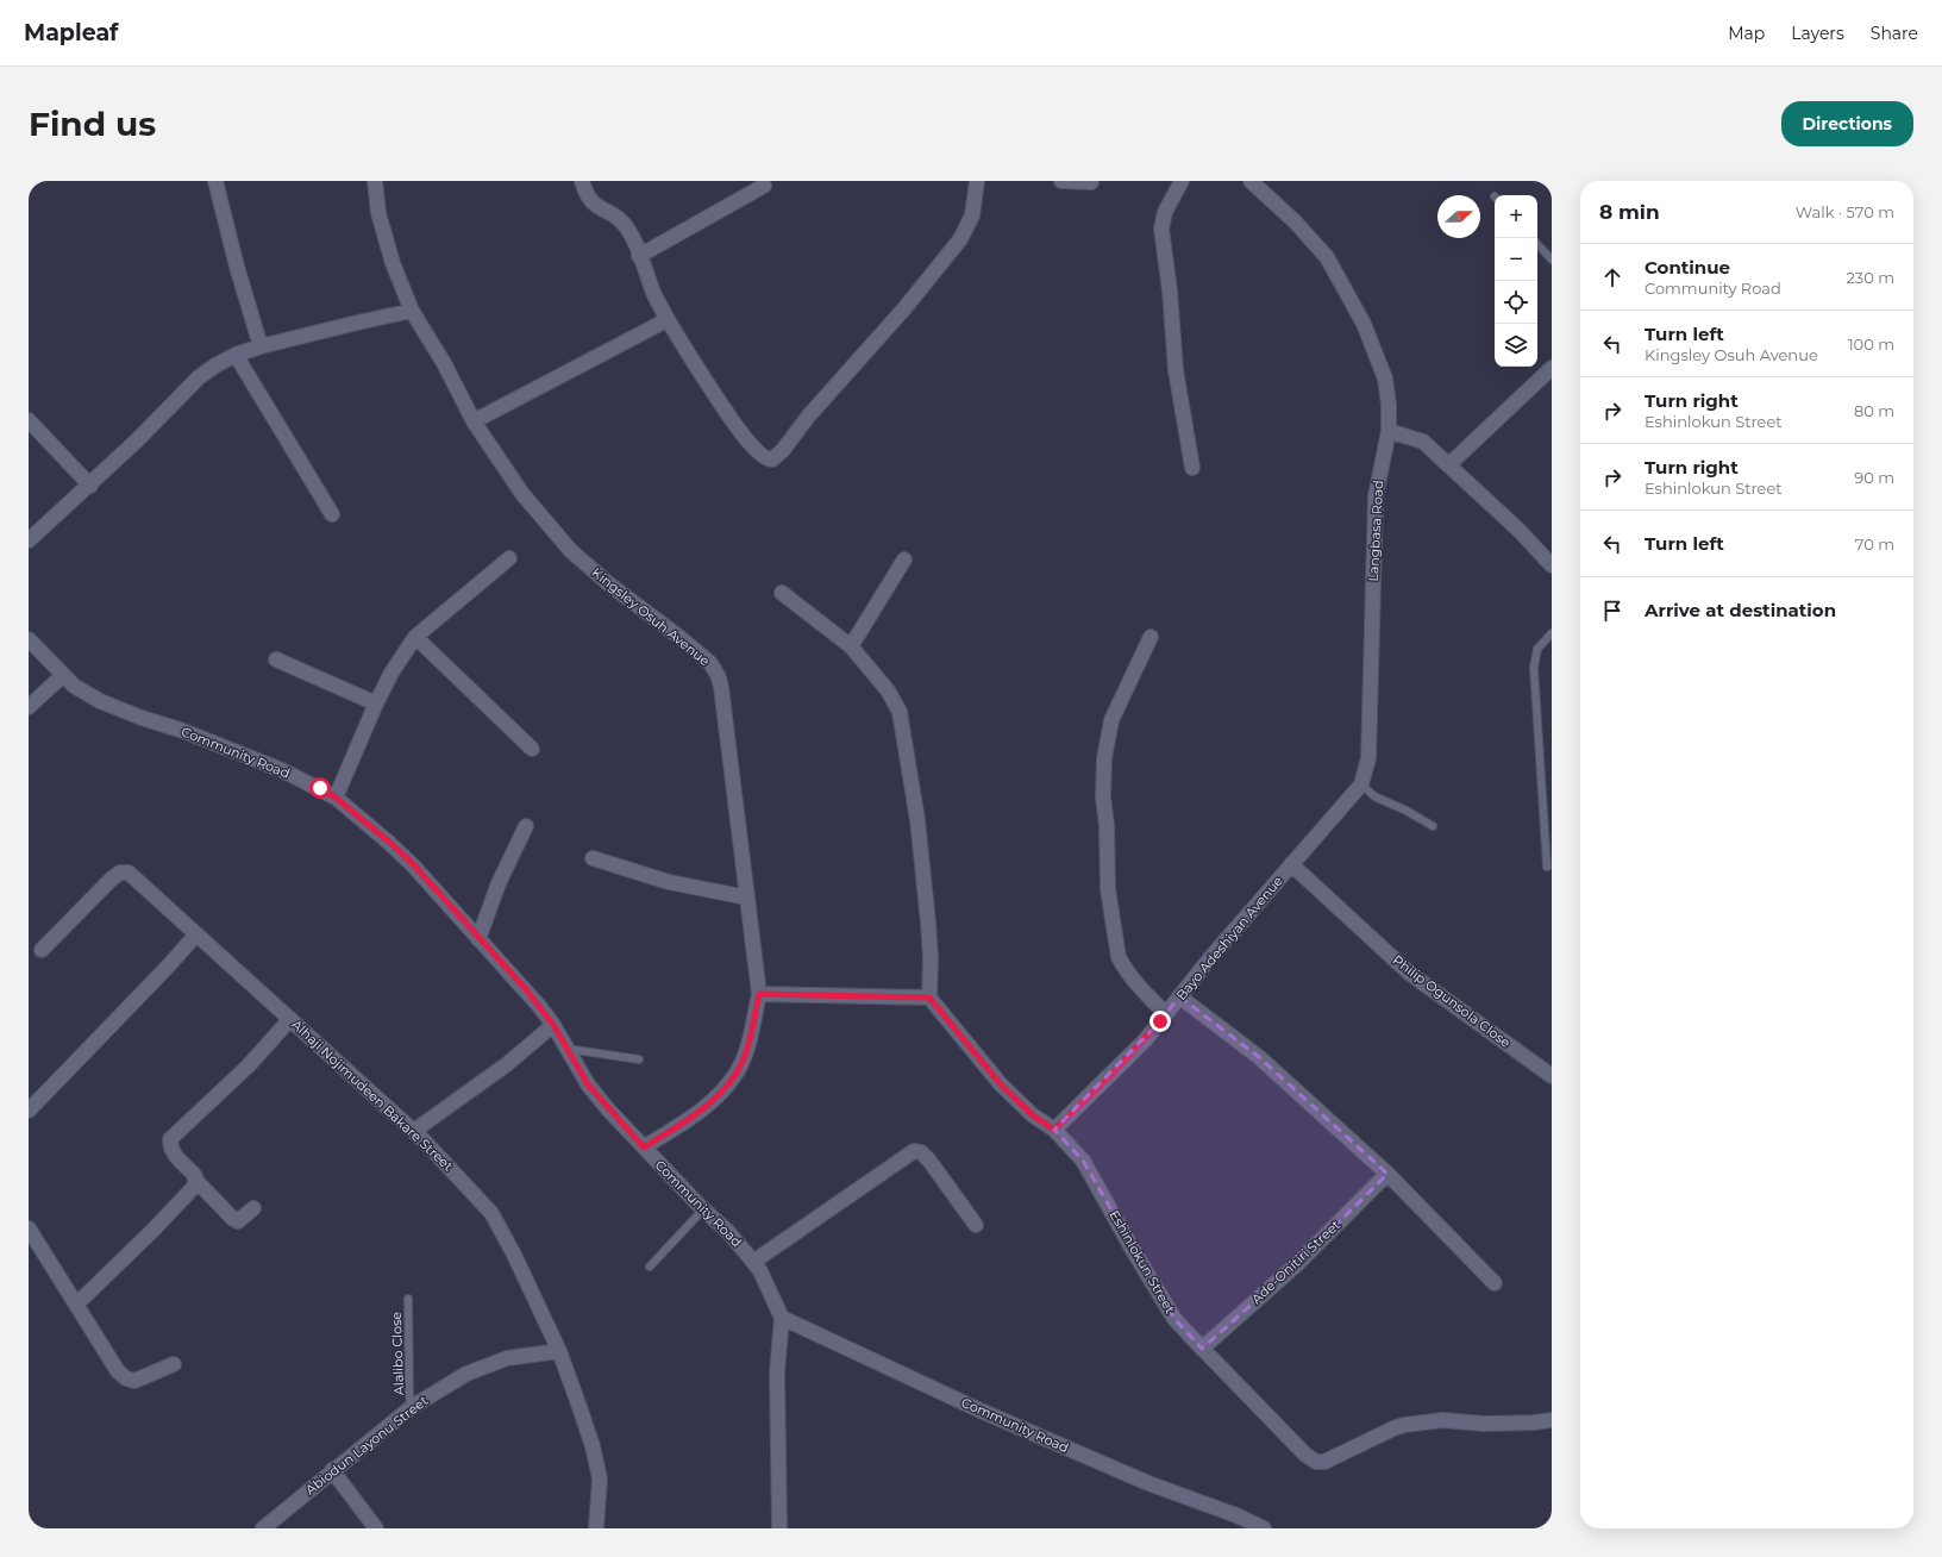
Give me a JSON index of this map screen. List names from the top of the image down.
{
  "streets": {
    "street": [
      "Langbasa Road",
      "Kingsley Osuh Avenue",
      "Community Road",
      "Bayo Adeshiyan Avenue",
      "Philip Ogunsola Close",
      "Alhaji Nojimudeen Bakare Street",
      "Eshinlokun Street",
      "Ade-Onitiri Street",
      "Abiodun Layonu Street"
    ],
    "lane": ["Alalibo Close"]
  },
  "crossings": [
    ["Langbasa Road", "Bayo Adeshiyan Avenue"],
    ["Kingsley Osuh Avenue", "Community Road"],
    ["Bayo Adeshiyan Avenue", "Philip Ogunsola Close"],
    ["Bayo Adeshiyan Avenue", "Eshinlokun Street"],
    ["Alhaji Nojimudeen Bakare Street", "Abiodun Layonu Street"],
    ["Eshinlokun Street", "Ade-Onitiri Street"],
    ["Alalibo Close", "Abiodun Layonu Street"]
  ],
  "north": "right",
  "page": {
    "header": "Mapleaf",
    "nav": ["Map", "Layers", "Share"],
    "buttons": "Directions",
    "title": "Find us",
    "heading": ["8 min", "Walk · 570 m"],
    "map_buttons": ["+", "−"],
    "list": [
      ["Continue", "Community Road", "230 m"],
      ["Turn left", "Kingsley Osuh Avenue", "100 m"],
      ["Turn right", "Eshinlokun Street", "80 m"],
      ["Turn right", "Eshinlokun Street", "90 m"],
      ["Turn left", "70 m"],
      "Arrive at destination"
    ]
  }
}
